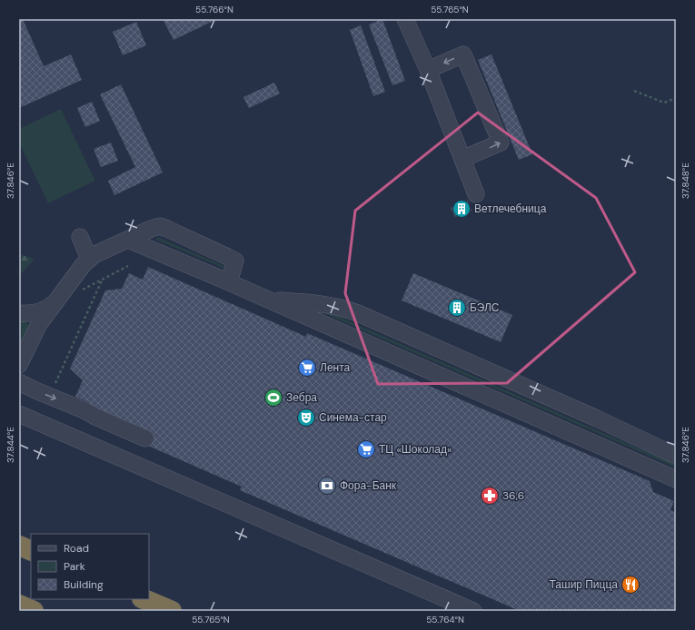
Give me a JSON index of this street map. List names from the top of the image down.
{
  "places": {
    "building": ["Ветлечебница", "БЭЛС"],
    "supermarket": ["Лента", "ТЦ «Шоколад»"],
    "sports": ["Зебра"],
    "theatre": ["Синема-стар"],
    "bank": ["Фора-Банк"],
    "pharmacy": ["36,6"],
    "restaurant": ["Ташир Пицца"]
  },
  "legend": ["Road", "Park", "Building"],
  "coordinates": [
    "55.766°N",
    "55.765°N",
    "37.848°E",
    "37.846°E",
    "37.844°E",
    "55.764°N"
  ]
}
